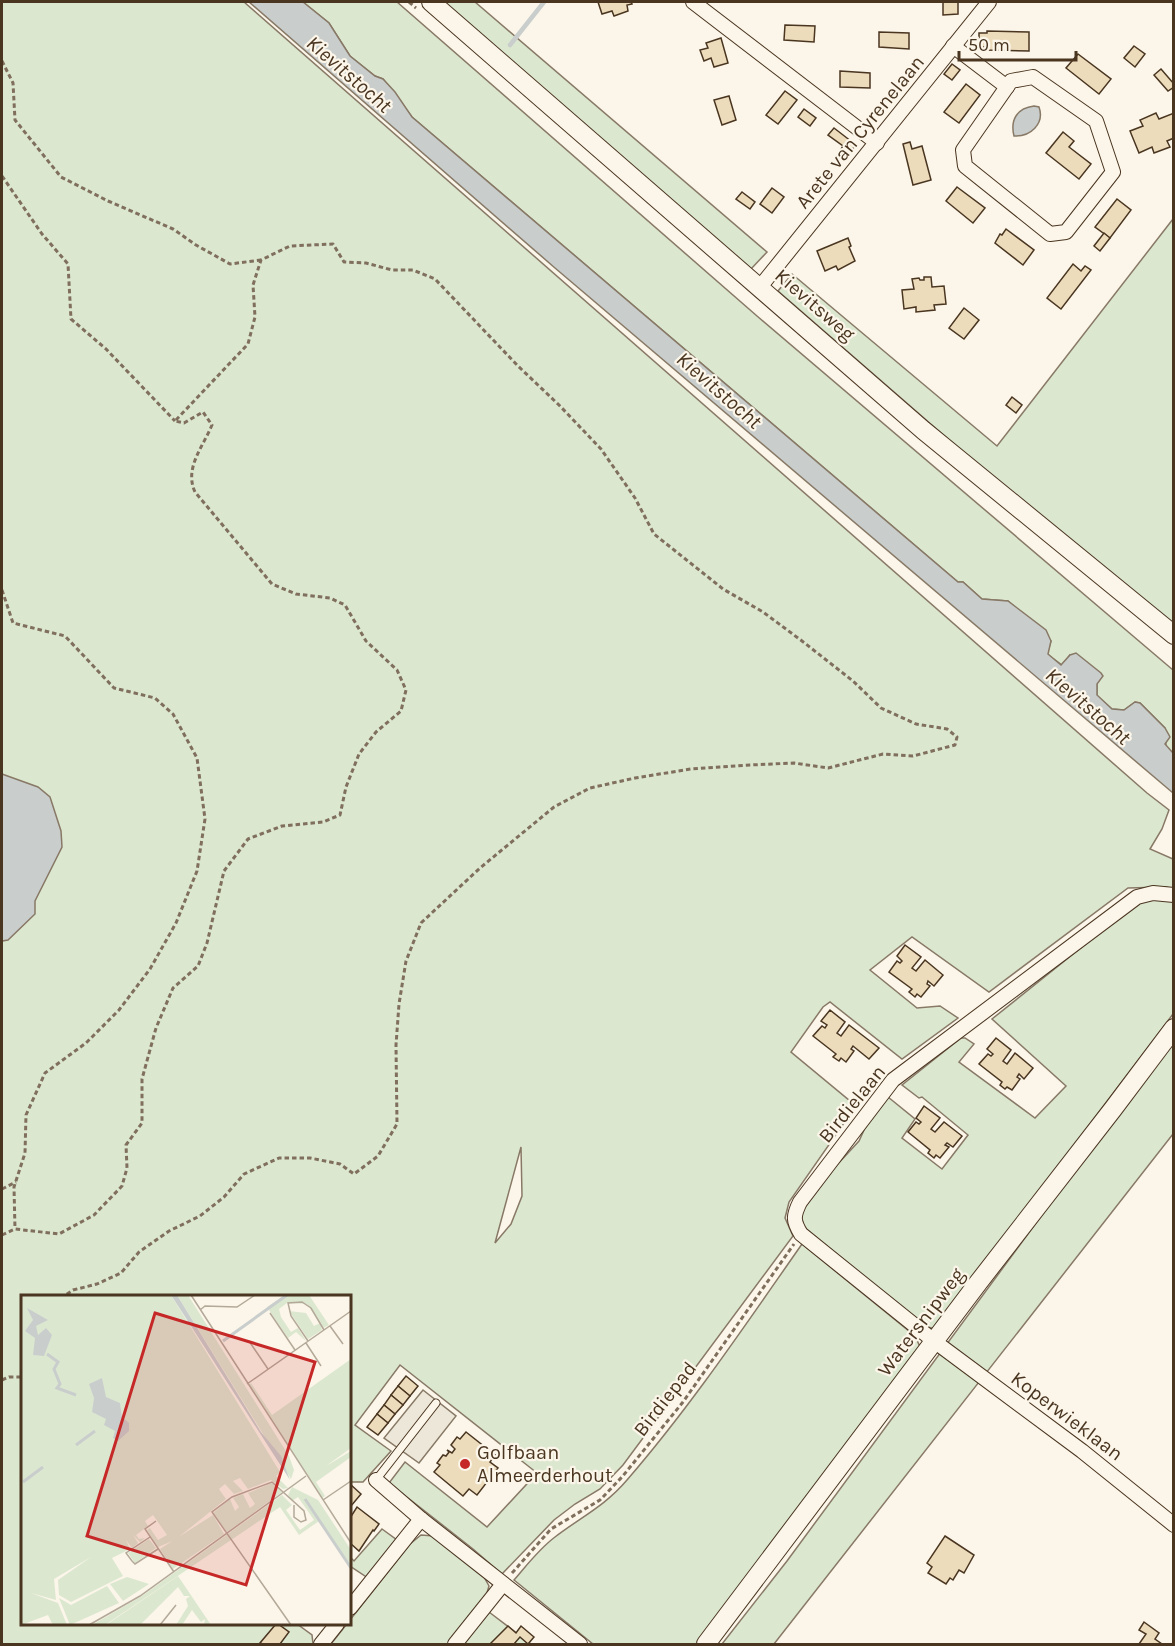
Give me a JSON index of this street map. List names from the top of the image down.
{
  "streets": {
    "street": [
      "Arete van Cyrenelaan",
      "Kievitsweg",
      "Birdielaan",
      "Watersnipweg",
      "Koperwieklaan"
    ],
    "path": ["Birdiepad"]
  },
  "crossings": [
    ["Arete van Cyrenelaan", "Kievitsweg"],
    ["Birdielaan", "Birdiepad"],
    ["Watersnipweg", "Koperwieklaan"]
  ],
  "water": ["Kievitstocht"],
  "places": ["Golfbaan Almeerderhout"],
  "scale_bar": "50 m"
}
